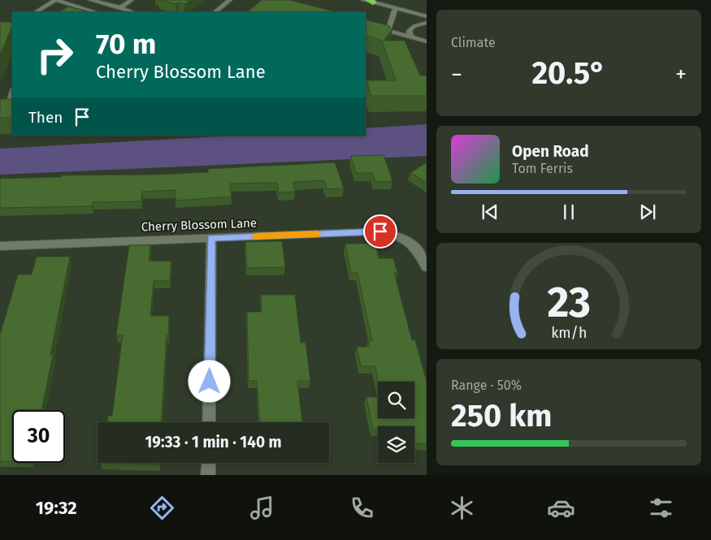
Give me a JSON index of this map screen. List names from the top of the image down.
{
  "streets": {
    "street": ["Cherry Blossom Lane"]
  },
  "page": {
    "tile": [
      "Climate",
      ["Range · 50%", "250 km"]
    ],
    "turn": ["70 m", "Cherry Blossom Lane"],
    "heat": ["−", "20.5°", "+"],
    "then": "Then",
    "song": ["Open Road", "Tom Ferris"],
    "limit": "30",
    "trip": "19:33 · 1 min · 140 m",
    "tabs": "19:32",
    "gauge": ["23", "km/h"]
  }
}
